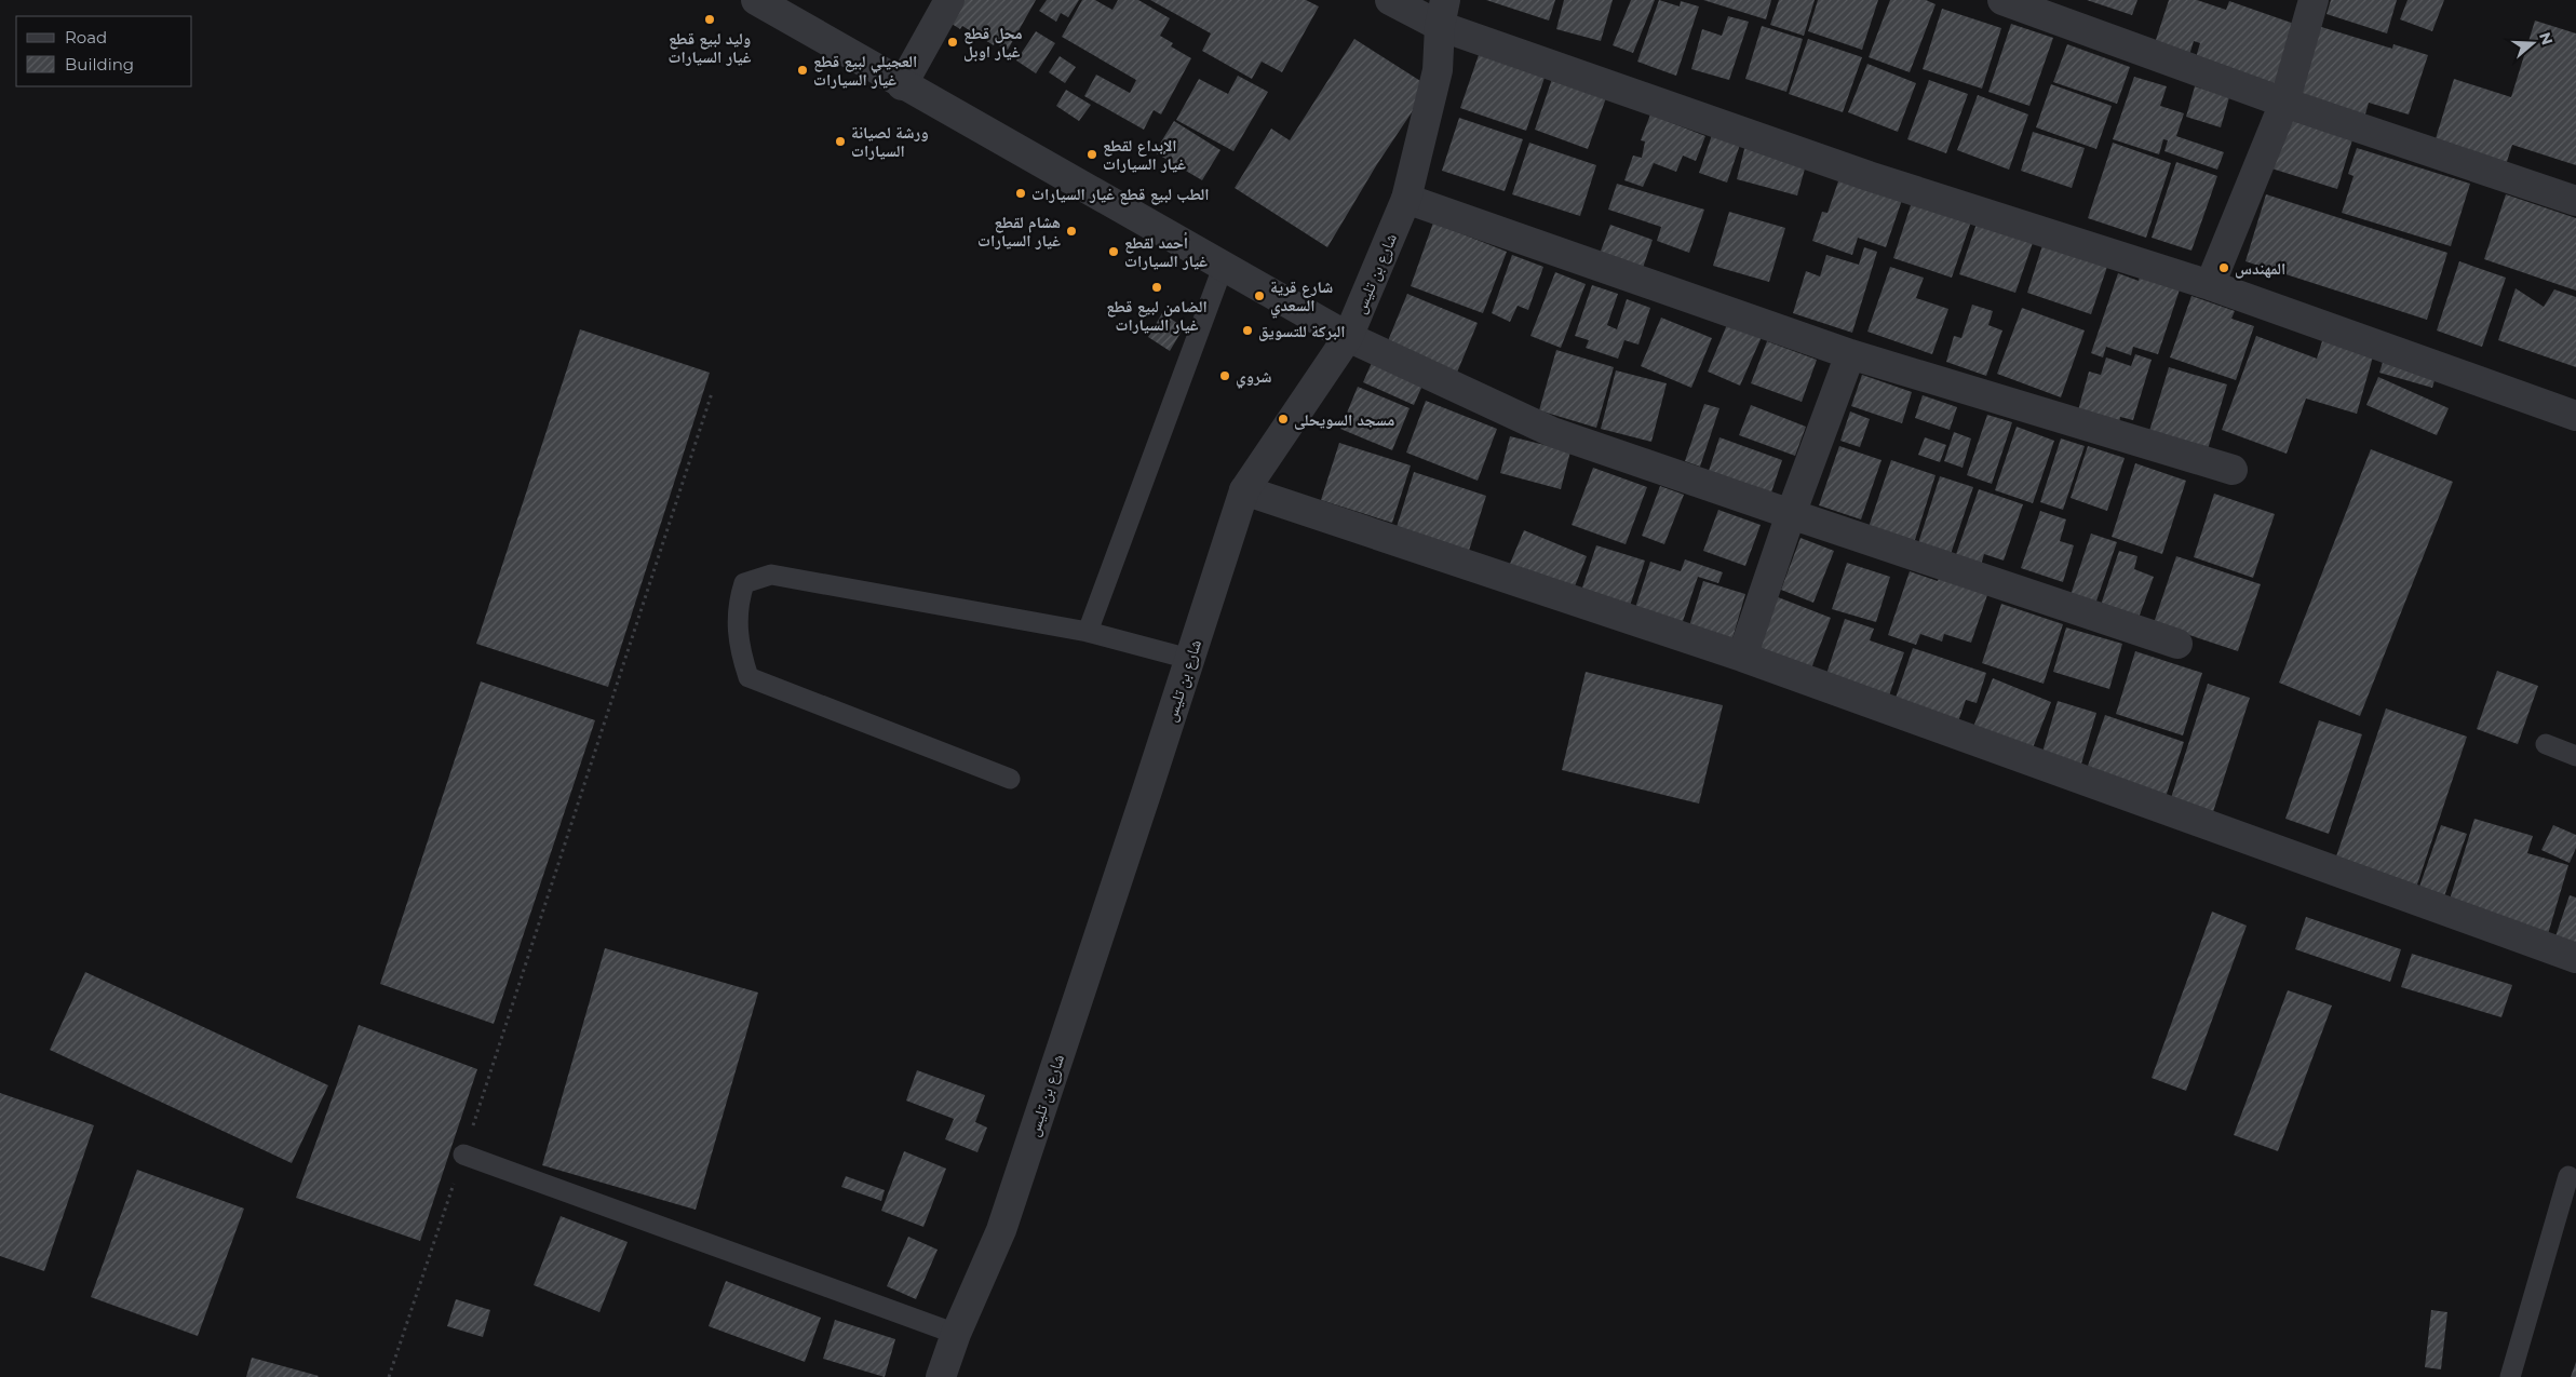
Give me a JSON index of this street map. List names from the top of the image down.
{
  "streets": {
    "street": ["شارع بن تليس"]
  },
  "places": [
    "وليد لبيع قطع غيار السيارات",
    "محل قطع غيار اوبل",
    "العجيلي لبيع قطع غيار السيارات",
    "ورشة لصيانة السيارات",
    "الإبداع لقطع غيار السيارات",
    "الطب لبيع قطع غيار السيارات",
    "هشام لقطع غيار السيارات",
    "أحمد لقطع غيار السيارات",
    "المهندس",
    "الضامن لبيع قطع غيار السيارات",
    "شارع قرية السعدي",
    "البركة للتسويق",
    "شروي",
    "مسجد السويحلى"
  ],
  "legend": ["Road", "Building"],
  "north": "right"
}
